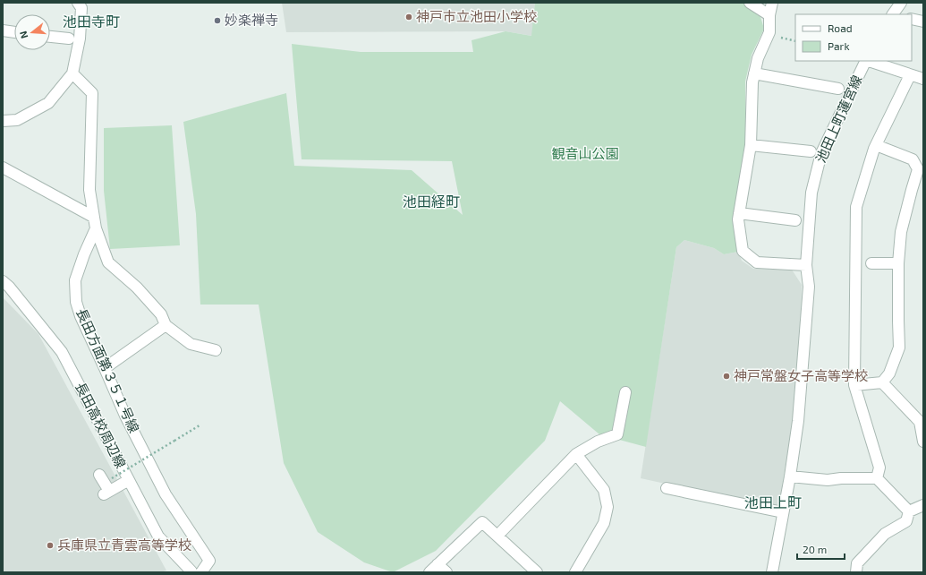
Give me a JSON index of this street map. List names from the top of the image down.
{
  "streets": {
    "street": ["池田上町蓮宮線", "長田方面第３５１号線", "長田高校周辺線"]
  },
  "crossings": [
    ["長田方面第３５１号線", "長田高校周辺線"]
  ],
  "districts": ["池田寺町", "池田経町", "池田上町"],
  "parks": ["観音山公園"],
  "places": [
    "神戸市立池田小学校",
    "妙楽禅寺",
    "神戸常盤女子高等学校",
    "兵庫県立青雲高等学校"
  ],
  "legend": ["Road", "Park"],
  "scale_bar": "20 m",
  "north": "left"
}
